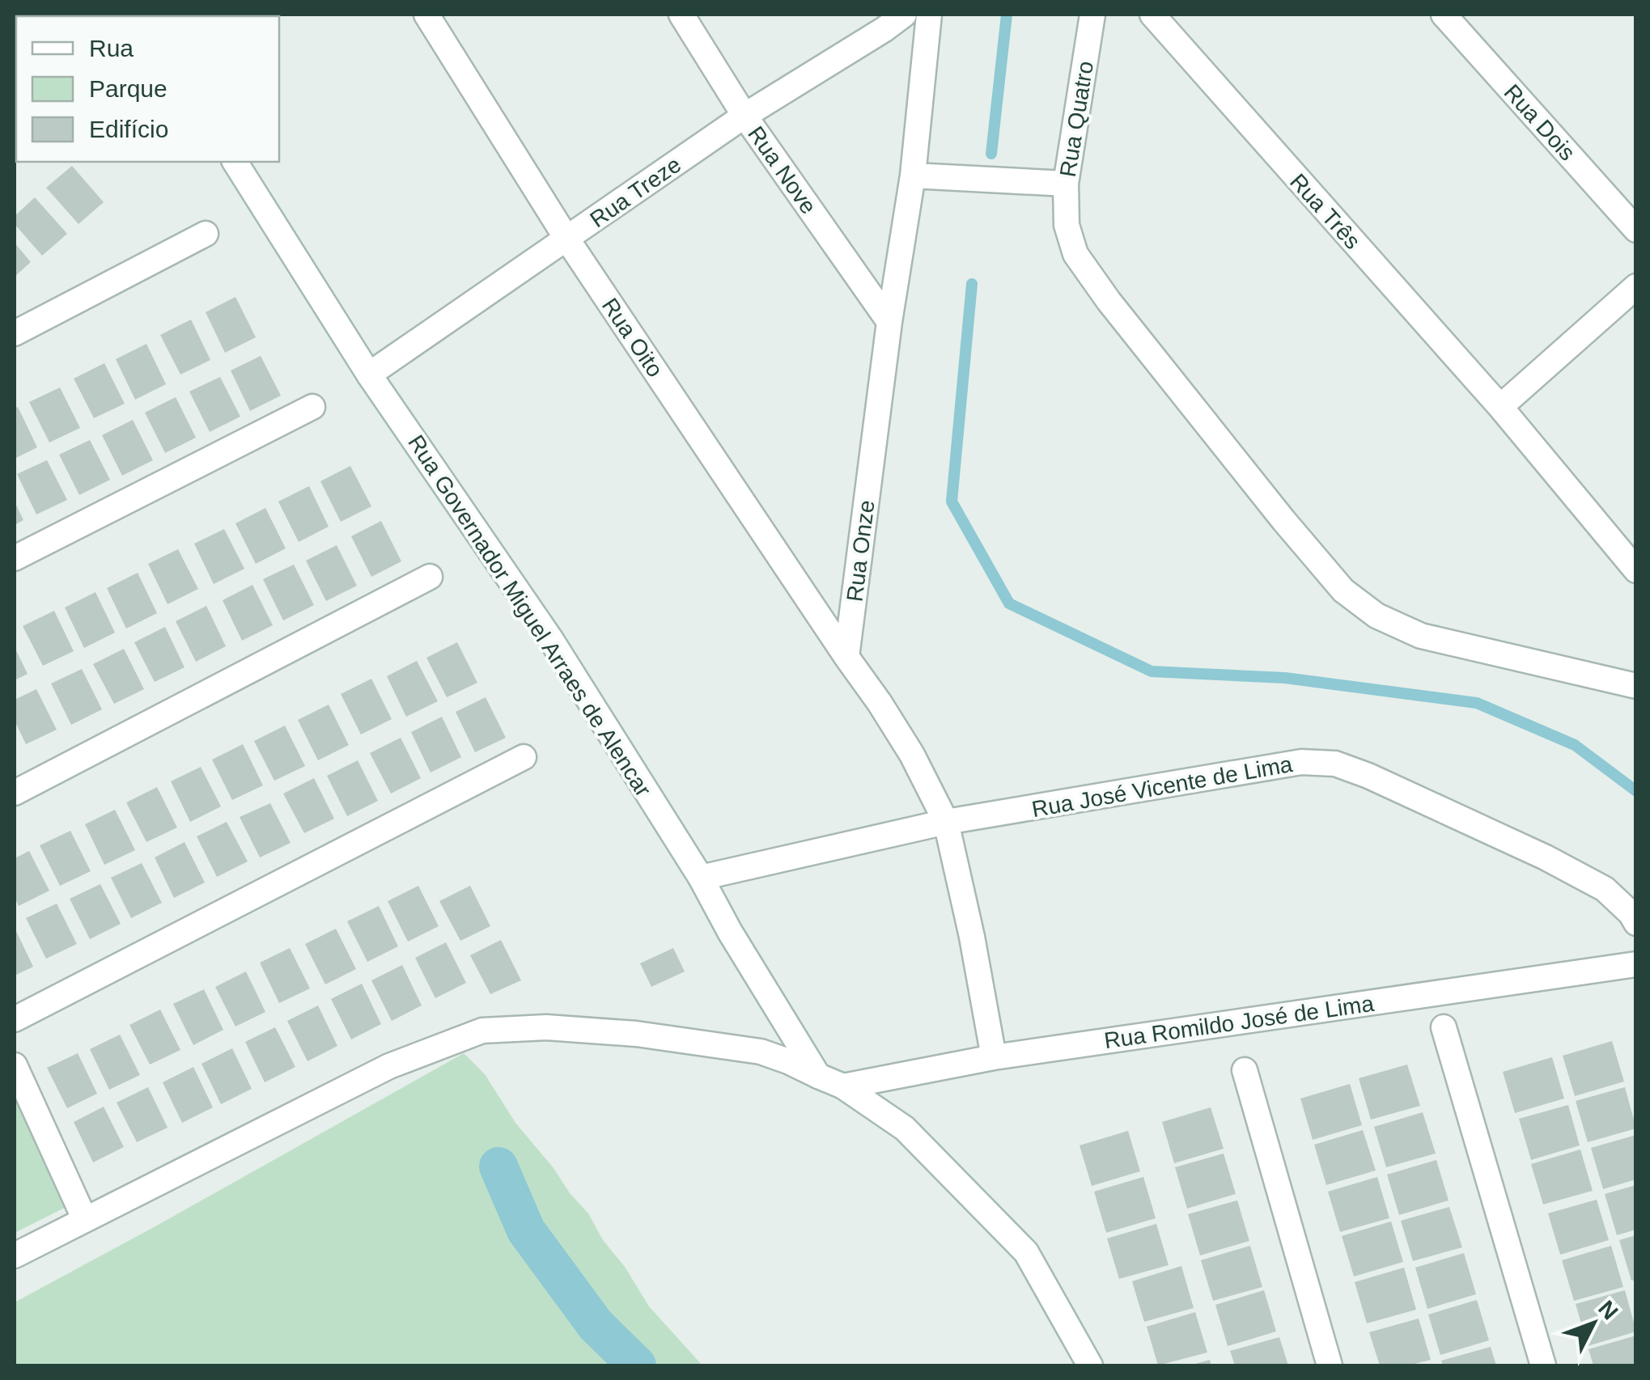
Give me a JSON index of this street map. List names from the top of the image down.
{
  "streets": {
    "street": [
      "Rua Quatro",
      "Rua Dois",
      "Rua Nove",
      "Rua Treze",
      "Rua Três",
      "Rua Oito",
      "Rua Onze",
      "Rua Governador Miguel Arraes de Alencar",
      "Rua José Vicente de Lima",
      "Rua Romildo José de Lima"
    ]
  },
  "crossings": [
    ["Rua Nove", "Rua Treze"],
    ["Rua Nove", "Rua Onze"],
    ["Rua Treze", "Rua Oito"],
    ["Rua Treze", "Rua Governador Miguel Arraes de Alencar"],
    ["Rua Oito", "Rua Onze"],
    ["Rua Governador Miguel Arraes de Alencar", "Rua José Vicente de Lima"]
  ],
  "legend": ["Rua", "Parque", "Edifício"],
  "north": "top right"
}
